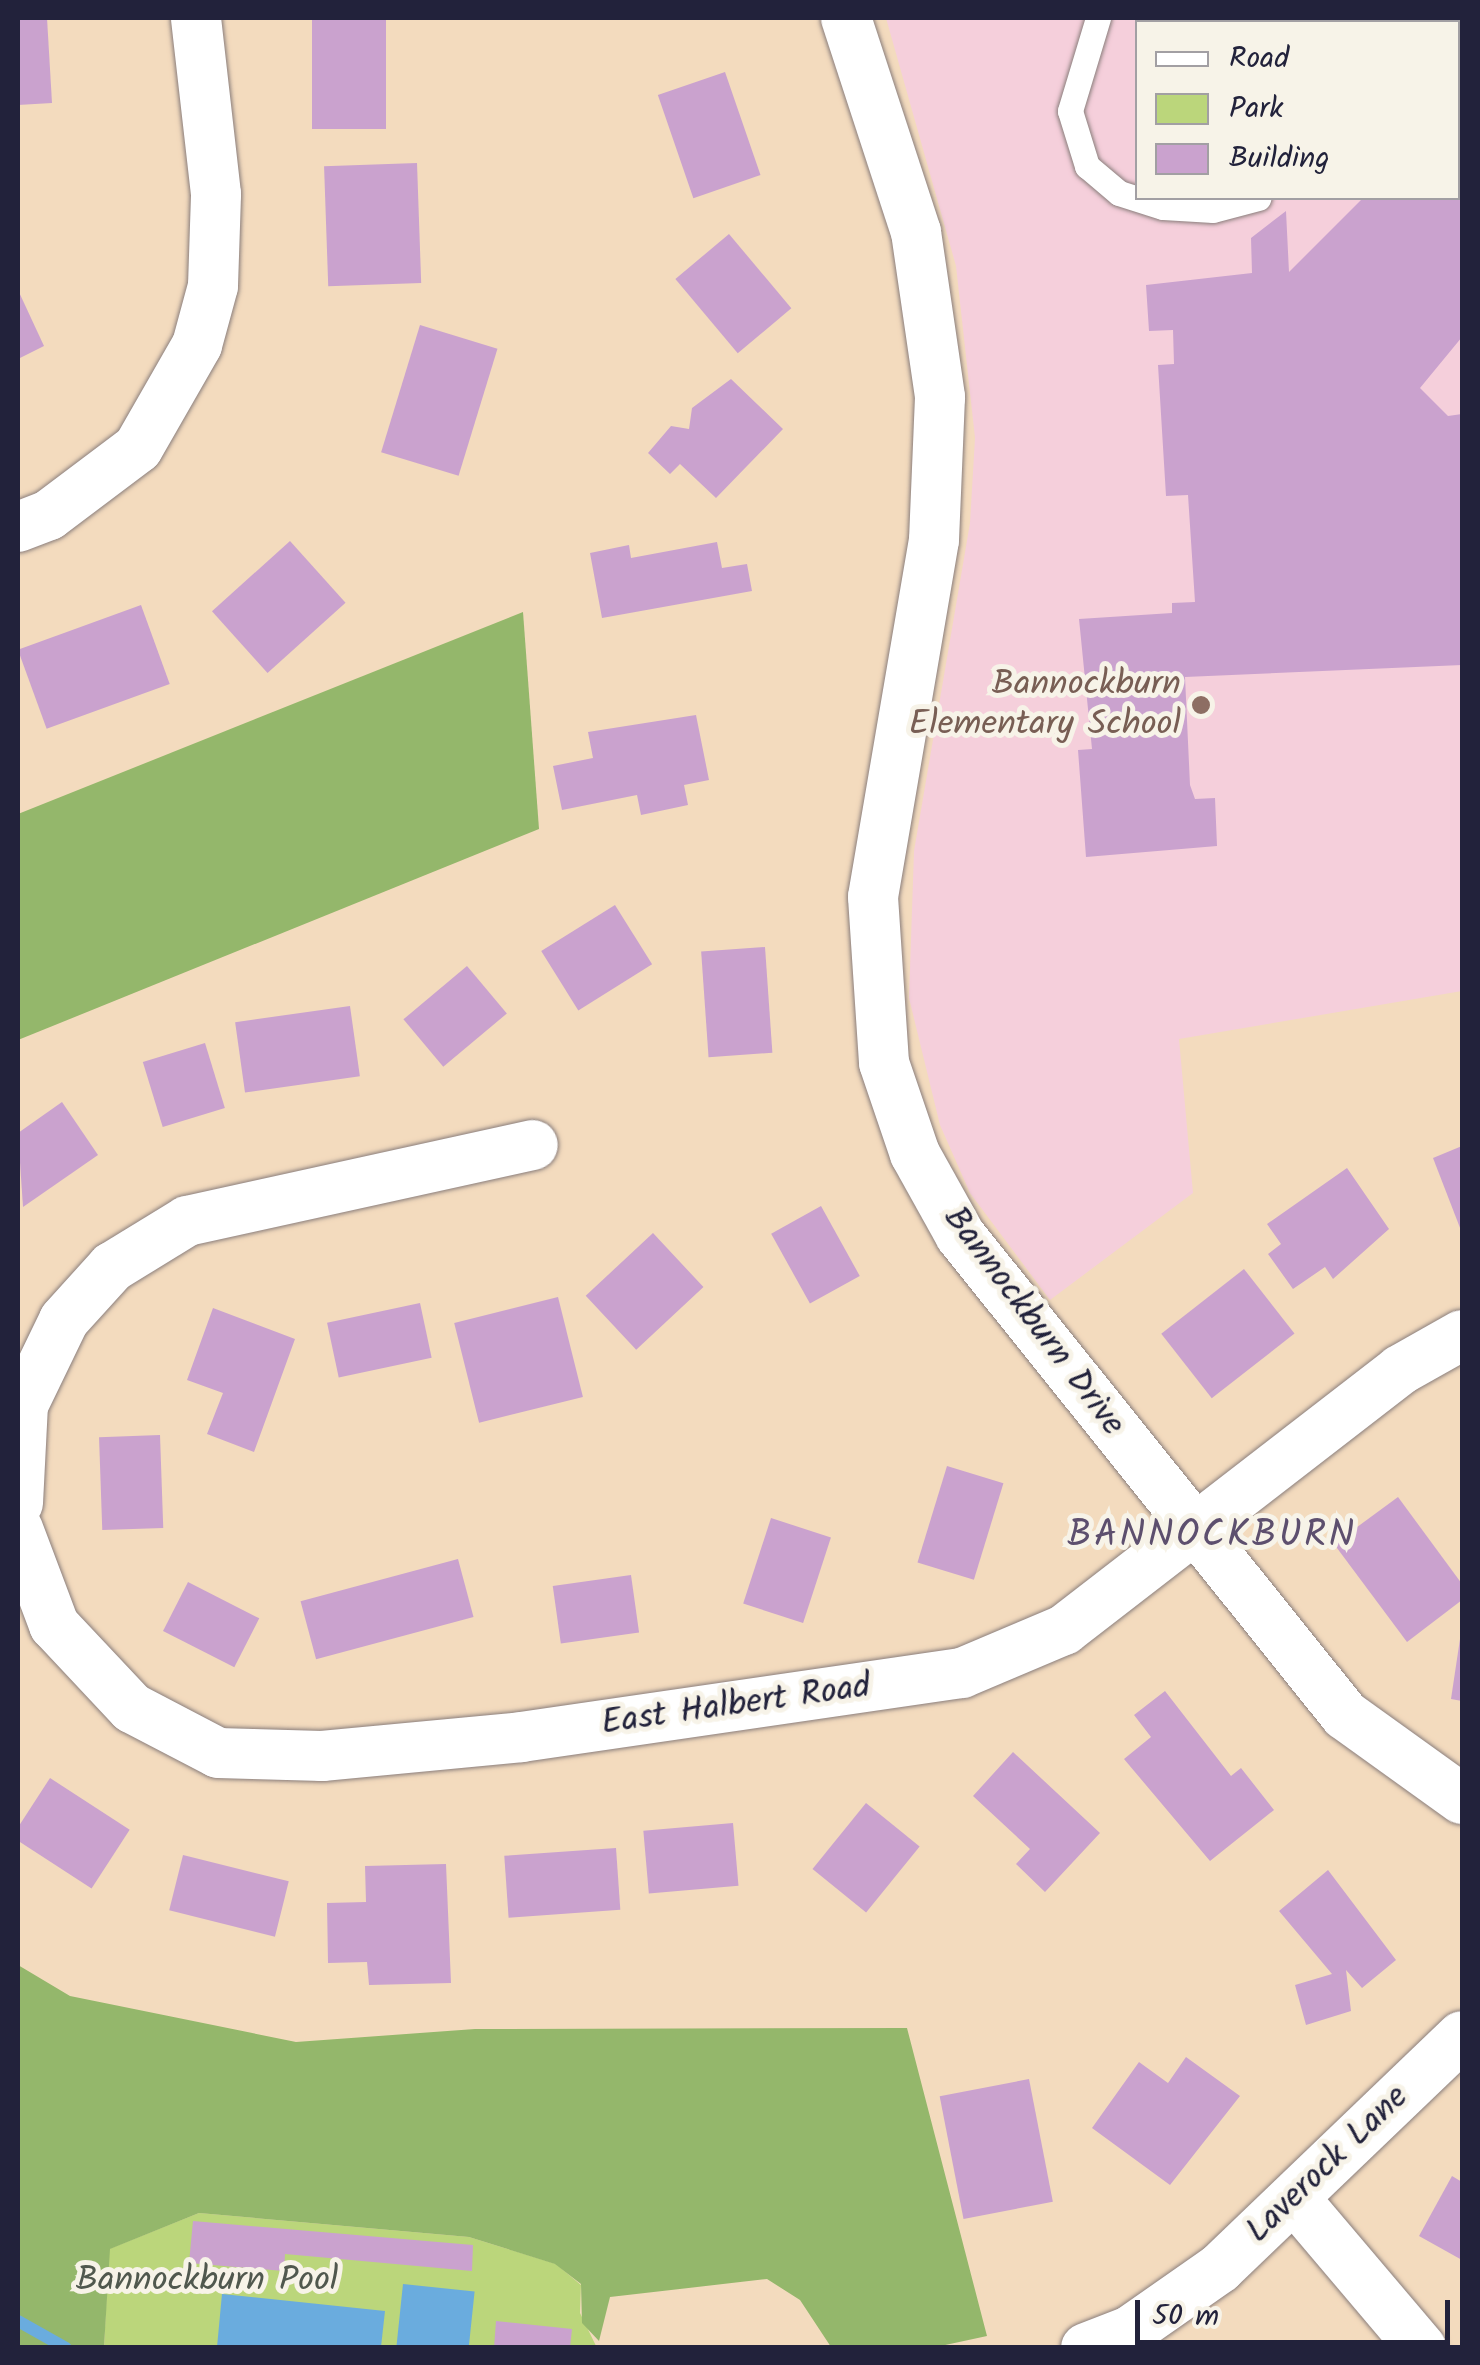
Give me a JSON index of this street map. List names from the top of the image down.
{
  "streets": {
    "street": ["Bannockburn Drive", "East Halbert Road", "Laverock Lane"]
  },
  "crossings": [
    ["Bannockburn Drive", "East Halbert Road"]
  ],
  "districts": ["BANNOCKBURN"],
  "parks": ["Bannockburn Pool"],
  "places": ["Bannockburn Elementary School"],
  "legend": ["Road", "Park", "Building"],
  "scale_bar": "50 m"
}
